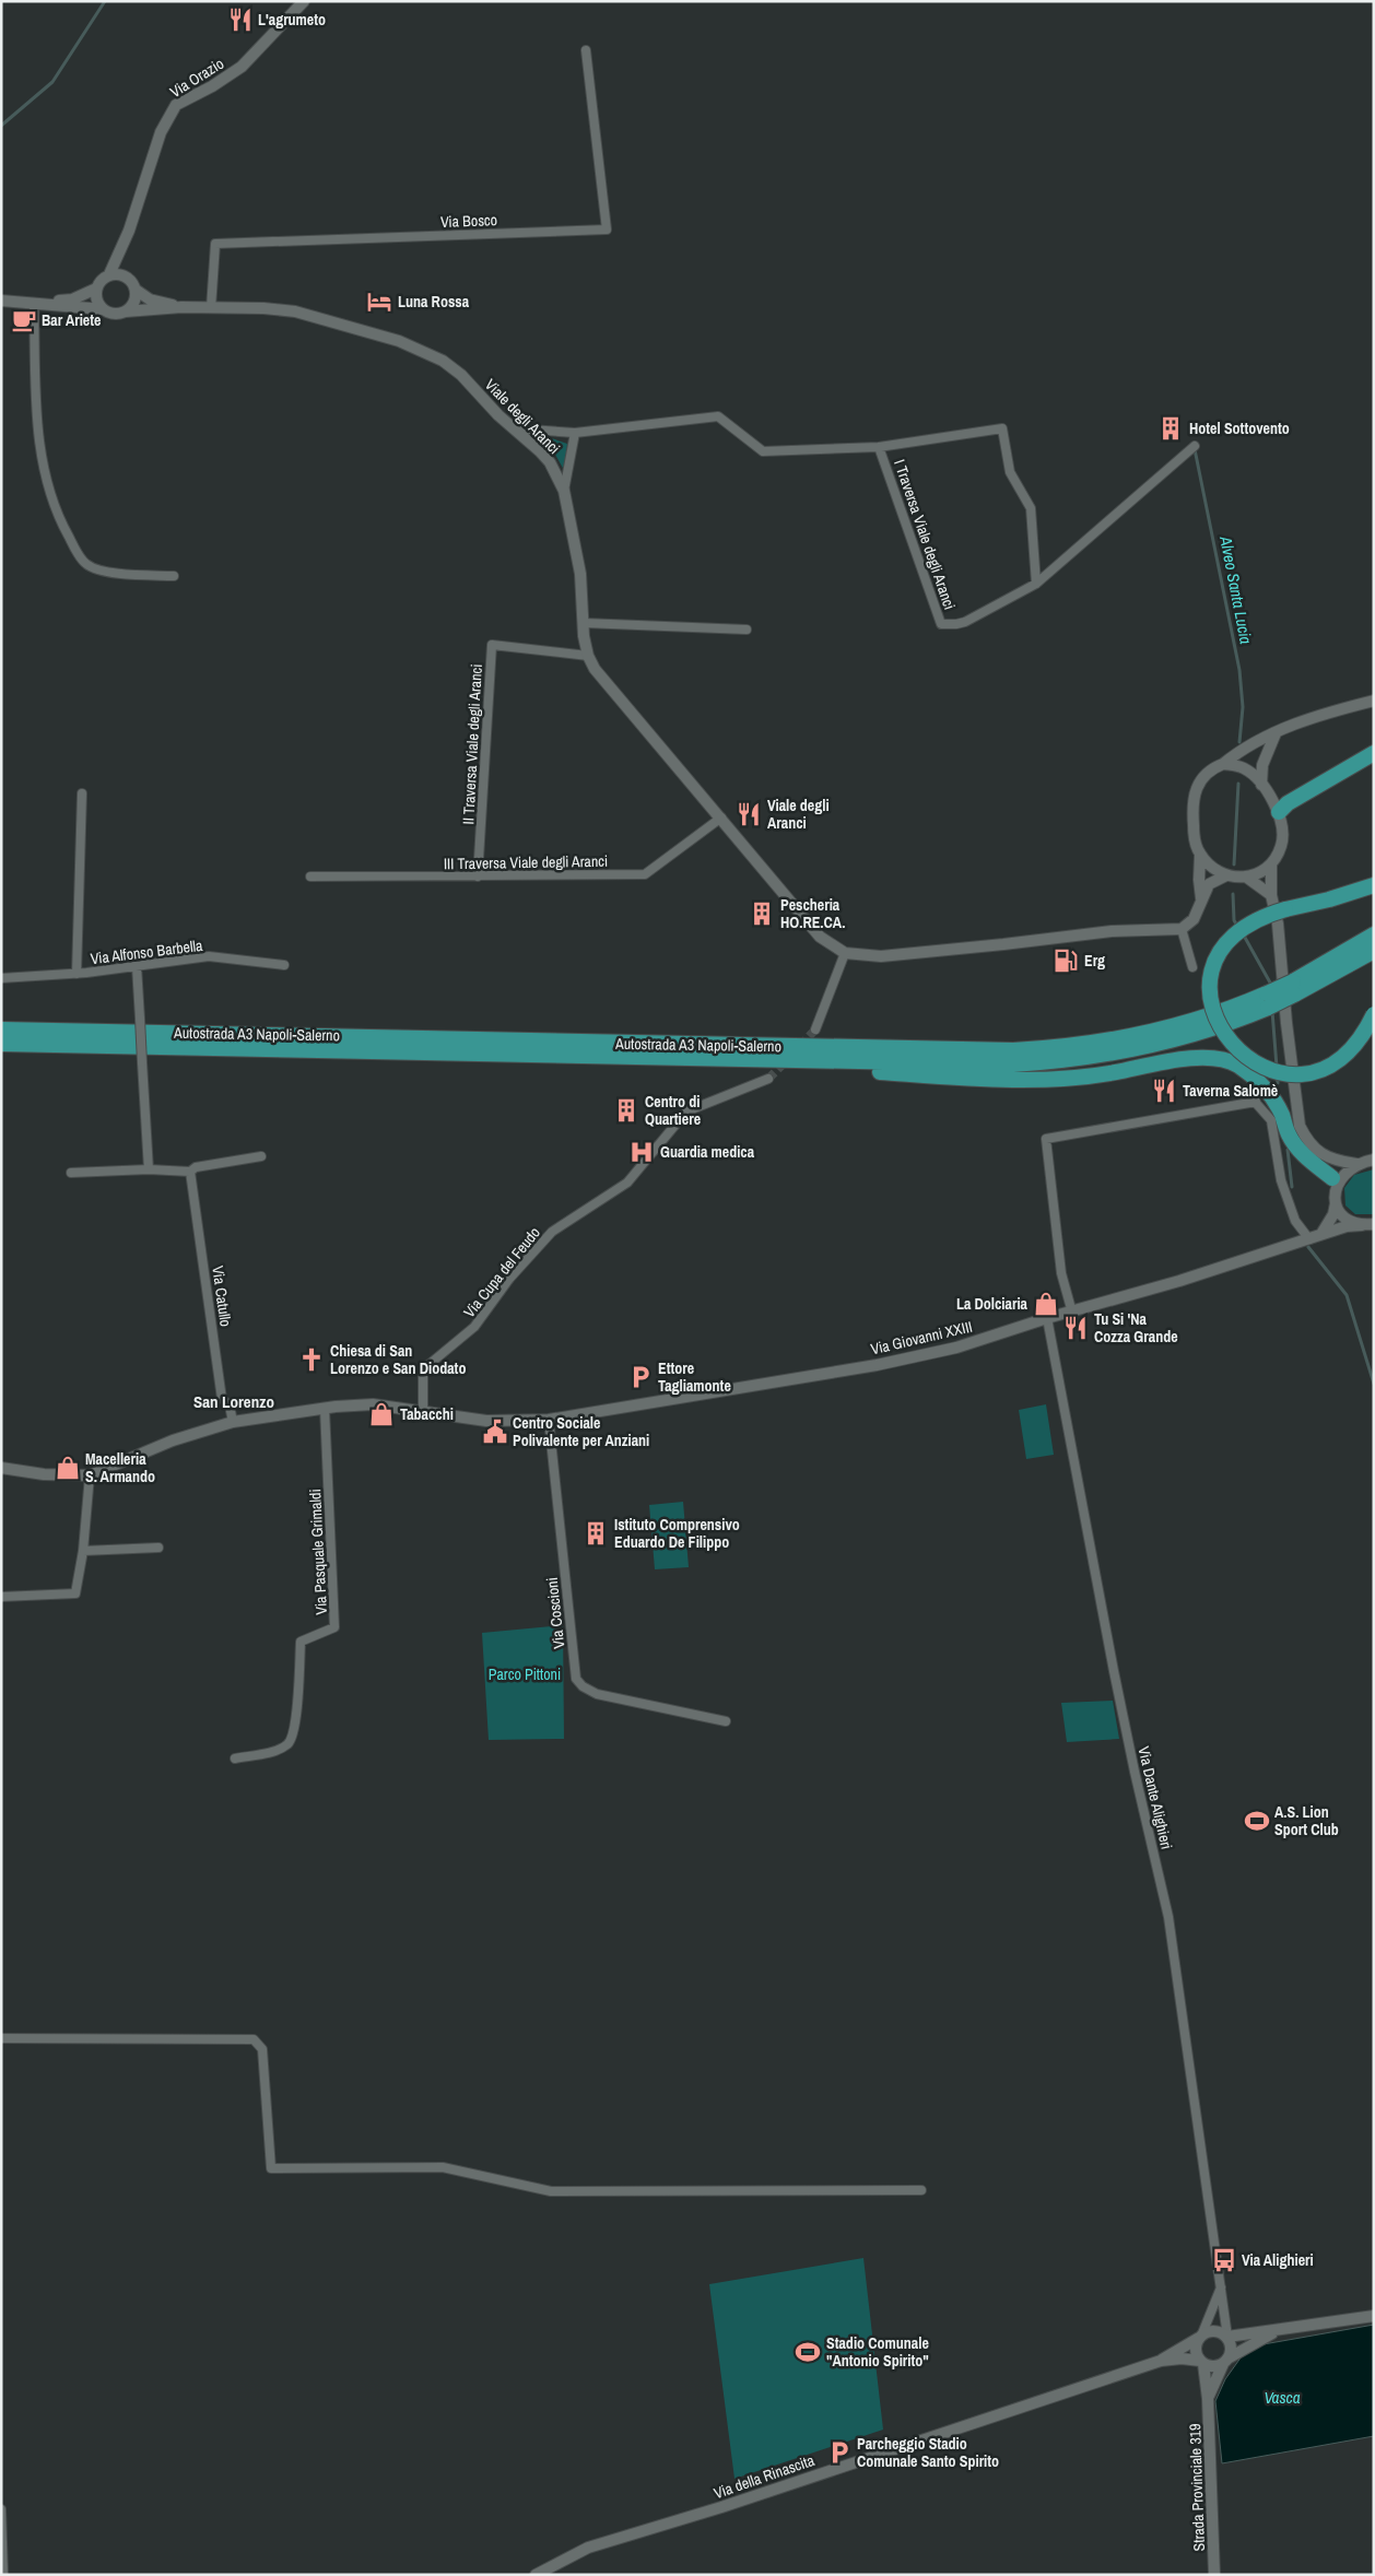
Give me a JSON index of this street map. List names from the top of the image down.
{
  "streets": {
    "highway": ["Autostrada A3 Napoli-Salerno"],
    "main road": [
      "Via Orazio",
      "Viale degli Aranci",
      "Via Giovanni XXIII",
      "Via della Rinascita",
      "Strada Provinciale 319"
    ],
    "street": [
      "Via Bosco",
      "I Traversa Viale degli Aranci",
      "II Traversa Viale degli Aranci",
      "III Traversa Viale degli Aranci",
      "Via Alfonso Barbella",
      "Via Cupa del Feudo",
      "Via Catullo",
      "Via Pasquale Grimaldi",
      "Via Coscioni",
      "Via Dante Alighieri"
    ]
  },
  "crossings": [
    ["Via Bosco", "Viale degli Aranci"],
    ["Viale degli Aranci", "I Traversa Viale degli Aranci"],
    ["Viale degli Aranci", "II Traversa Viale degli Aranci"],
    ["Viale degli Aranci", "III Traversa Viale degli Aranci"],
    ["II Traversa Viale degli Aranci", "III Traversa Viale degli Aranci"],
    ["Via Cupa del Feudo", "Via Giovanni XXIII"],
    ["Via Catullo", "Via Giovanni XXIII"],
    ["Via Giovanni XXIII", "Via Pasquale Grimaldi"],
    ["Via Giovanni XXIII", "Via Coscioni"],
    ["Via Giovanni XXIII", "Via Dante Alighieri"],
    ["Via Dante Alighieri", "Via della Rinascita"],
    ["Via Dante Alighieri", "Strada Provinciale 319"],
    ["Via della Rinascita", "Strada Provinciale 319"]
  ],
  "districts": ["San Lorenzo"],
  "water": ["Alveo Santa Lucia", "Vasca"],
  "parks": ["Parco Pittoni"],
  "places": {
    "restaurant": [
      "L'agrumeto",
      "Viale degli Aranci",
      "Taverna Salomè",
      "Tu Si 'Na Cozza Grande"
    ],
    "hotel": ["Luna Rossa"],
    "cafe": ["Bar Ariete"],
    "building": [
      "Hotel Sottovento",
      "Pescheria HO.RE.CA.",
      "Centro di Quartiere",
      "Istituto Comprensivo Eduardo De Filippo"
    ],
    "fuel station": ["Erg"],
    "hospital": ["Guardia medica"],
    "shop": ["La Dolciaria", "Tabacchi", "Macelleria S. Armando"],
    "church": ["Chiesa di San Lorenzo e San Diodato"],
    "parking": ["Ettore Tagliamonte", "Parcheggio Stadio Comunale Santo Spirito"],
    "public building": ["Centro Sociale Polivalente per Anziani"],
    "sports": ["A.S. Lion Sport Club", "Stadio Comunale \"Antonio Spirito\""],
    "bus stop": ["Via Alighieri"]
  }
}
